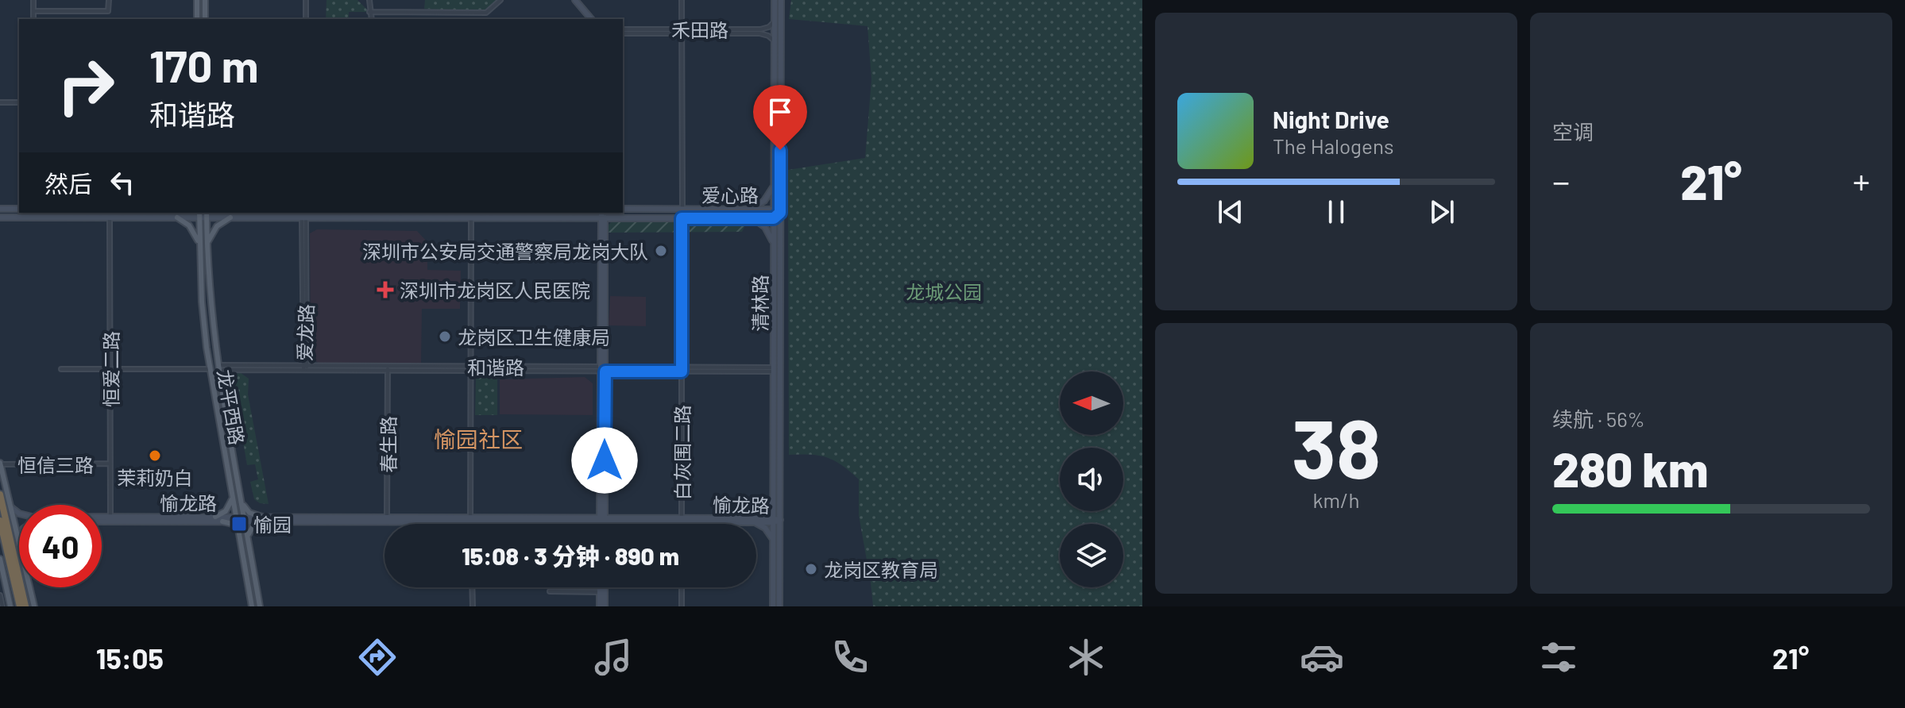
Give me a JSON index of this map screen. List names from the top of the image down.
{
  "streets": {
    "main road": ["龙平西路"],
    "street": [
      "禾田路",
      "爱心路",
      "清林路",
      "爱龙路",
      "和谐路",
      "恒爱二路",
      "春生路",
      "白灰围二路",
      "恒信三路",
      "愉龙路"
    ]
  },
  "crossings": [
    ["禾田路", "清林路"],
    ["爱心路", "清林路"],
    ["爱心路", "爱龙路"],
    ["爱心路", "恒爱二路"],
    ["爱心路", "龙平西路"],
    ["爱心路", "白灰围二路"],
    ["清林路", "和谐路"],
    ["清林路", "愉龙路"],
    ["爱龙路", "和谐路"],
    ["和谐路", "龙平西路"],
    ["和谐路", "春生路"],
    ["和谐路", "白灰围二路"],
    ["恒爱二路", "恒信三路"],
    ["恒爱二路", "愉龙路"],
    ["龙平西路", "愉龙路"],
    ["春生路", "愉龙路"],
    ["白灰围二路", "愉龙路"]
  ],
  "districts": ["愉园社区"],
  "parks": ["龙城公园"],
  "places": {
    "other": [
      "深圳市公安局交通警察局龙岗大队",
      "龙岗区卫生健康局",
      "茉莉奶白",
      "龙岗区教育局"
    ],
    "health": ["深圳市龙岗区人民医院"],
    "transit": ["愉园"]
  },
  "north": "left",
  "page": {
    "tile": [
      "空调",
      ["38", "km/h"],
      ["续航 · 56%", "280 km"]
    ],
    "turn": ["170 m", "和谐路"],
    "song": ["Night Drive", "The Halogens"],
    "then": "然后",
    "heat": ["−", "21°", "+"],
    "limit": "40",
    "trip": "15:08 · 3 分钟 · 890 m",
    "tabs": ["15:05", "21°"]
  }
}
